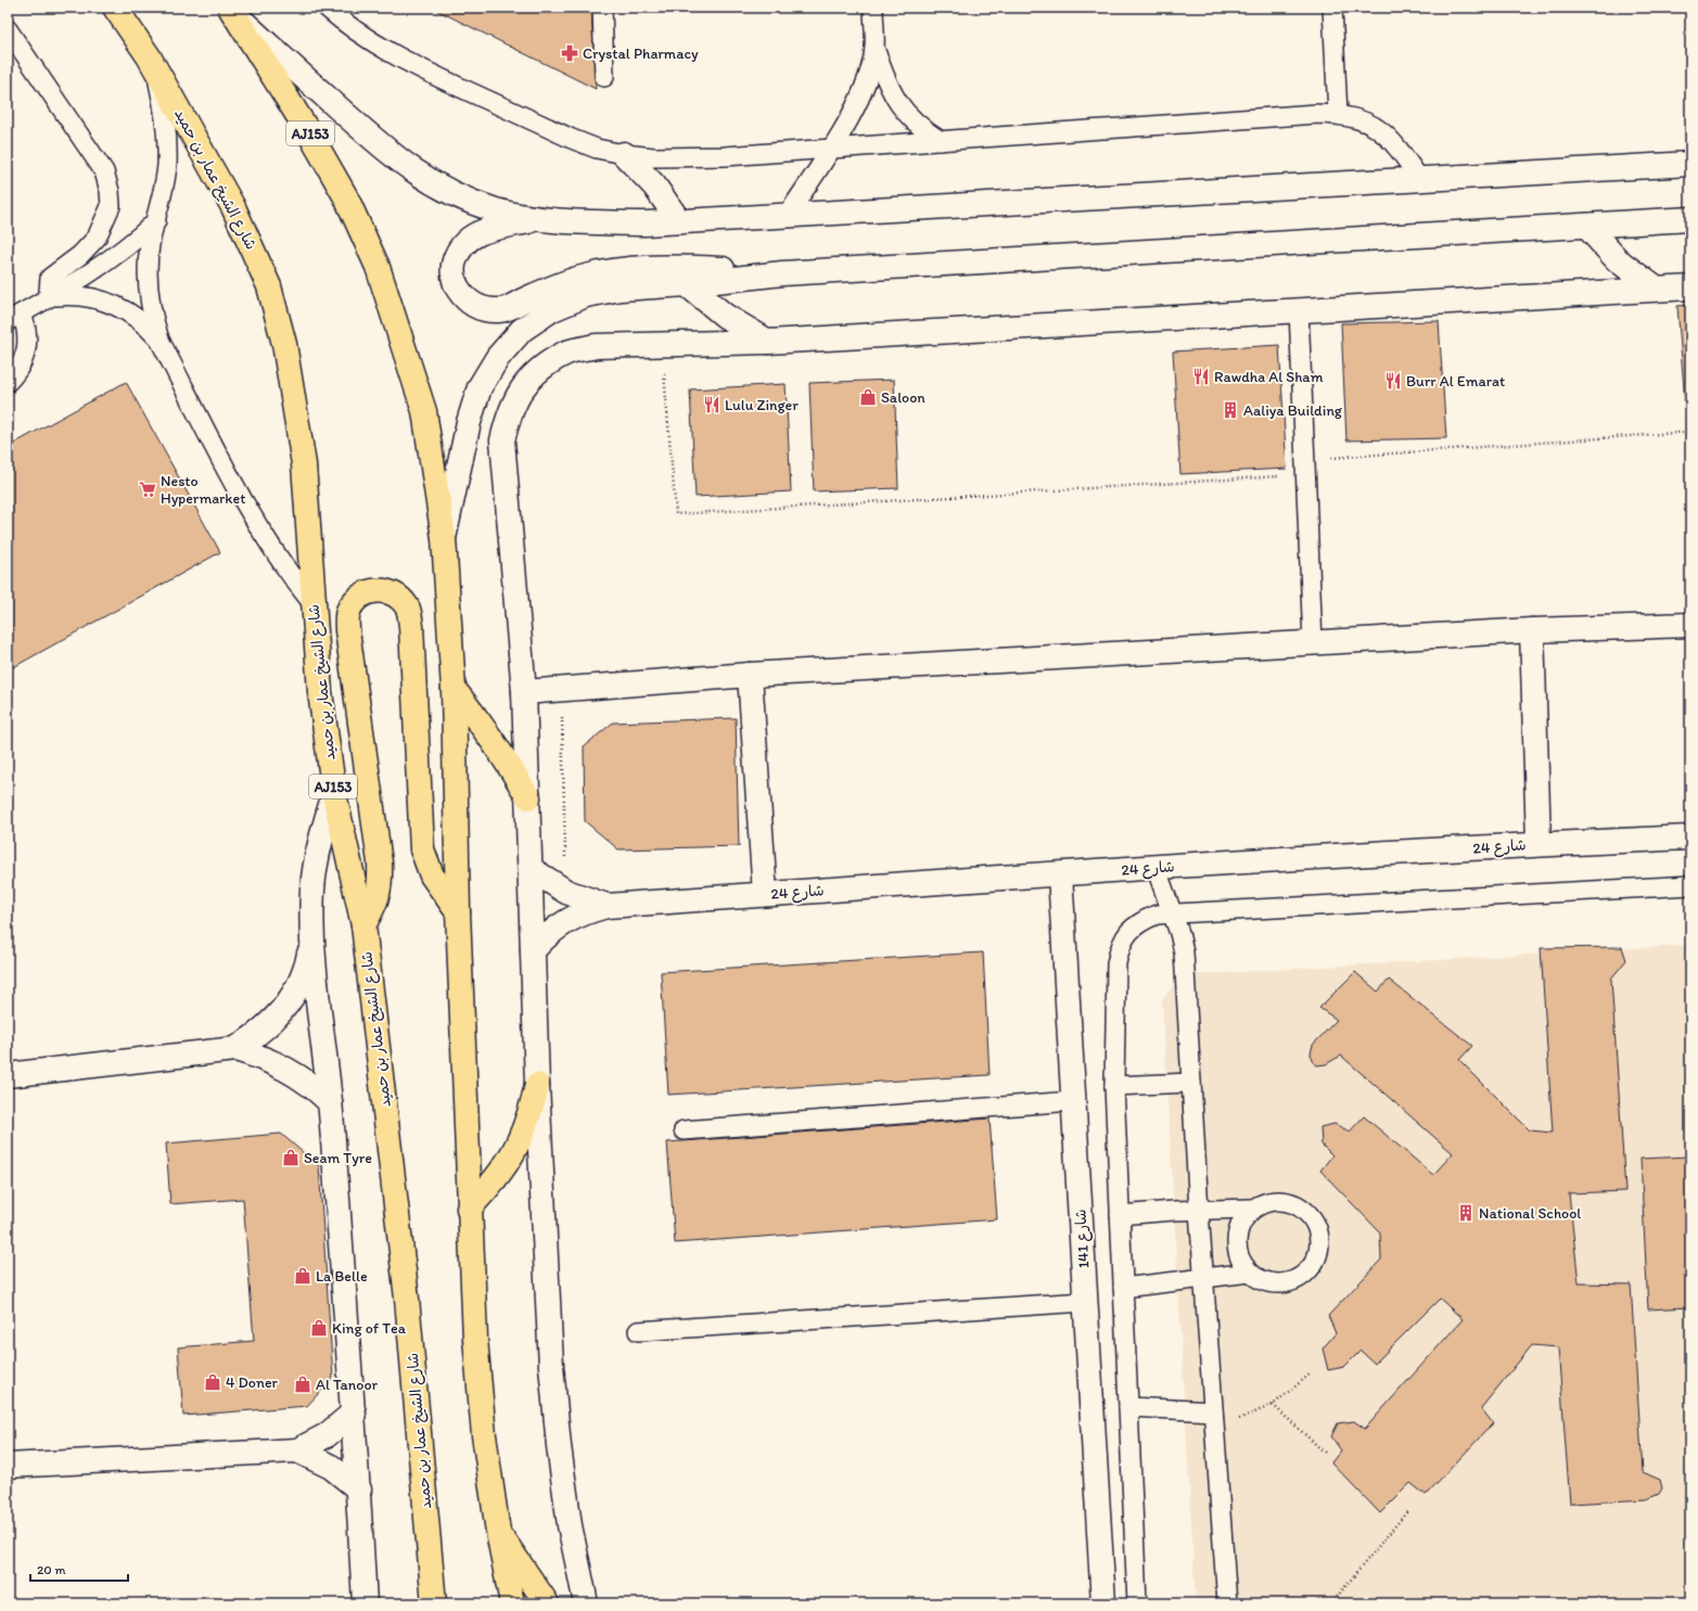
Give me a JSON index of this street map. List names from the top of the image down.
{
  "streets": {
    "main road": ["AJ153", "شارع الشيخ عمار بن حميد"],
    "street": ["شارع 24", "شارع 141"]
  },
  "crossings": [
    ["شارع 24", "شارع 141"]
  ],
  "places": {
    "pharmacy": ["Crystal Pharmacy"],
    "restaurant": ["Rawdha Al Sham", "Burr Al Emarat", "Lulu Zinger"],
    "shop": [
      "Saloon",
      "Seam Tyre",
      "La Belle",
      "King of Tea",
      "4 Doner",
      "Al Tanoor"
    ],
    "building": ["Aaliya Building", "National School"],
    "supermarket": ["Nesto Hypermarket"]
  },
  "scale_bar": "20 m"
}
